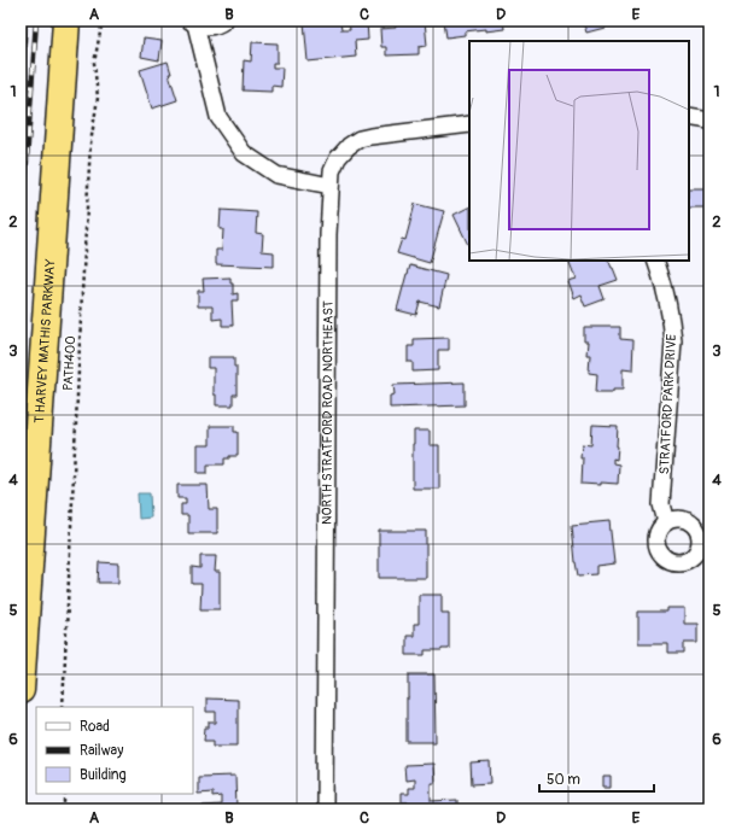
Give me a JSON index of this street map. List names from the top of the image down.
{
  "streets": {
    "highway": ["T HARVEY MATHIS PARKWAY"],
    "street": ["STRATFORD PARK DRIVE", "NORTH STRATFORD ROAD NORTHEAST"],
    "path": ["PATH400"]
  },
  "legend": ["Road", "Railway", "Building"],
  "scale_bar": "50 m",
  "grid": {
    "columns": [
      "A",
      "B",
      "C",
      "D",
      "E"
    ],
    "rows": [
      "1",
      "2",
      "3",
      "4",
      "5",
      "6"
    ]
  }
}
